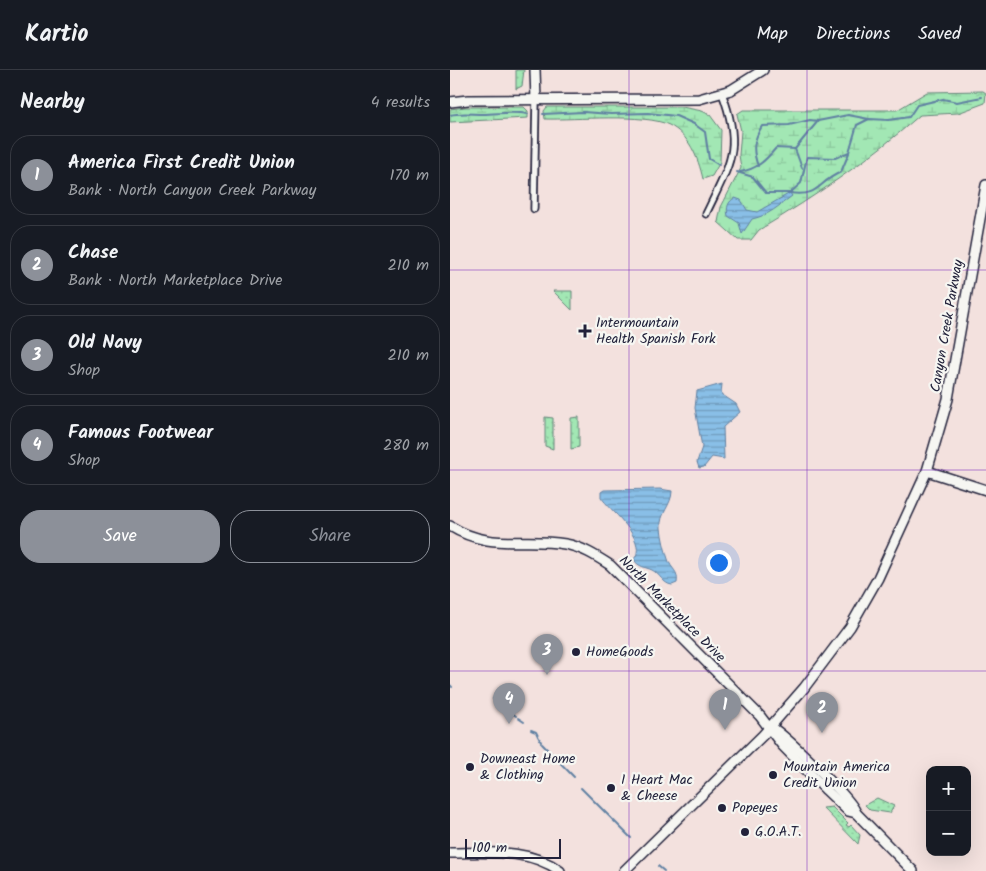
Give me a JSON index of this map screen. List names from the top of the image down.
{
  "streets": {
    "street": ["Canyon Creek Parkway", "North Marketplace Drive"]
  },
  "crossings": [
    ["Canyon Creek Parkway", "North Marketplace Drive"]
  ],
  "places": {
    "health": ["Intermountain Health Spanish Fork"],
    "other": [
      "HomeGoods",
      "Downeast Home & Clothing",
      "Mountain America Credit Union",
      "I Heart Mac & Cheese",
      "Popeyes",
      "G.O.A.T."
    ]
  },
  "scale_bar": "100 m",
  "page": {
    "header": "Kartio",
    "nav": ["Map", "Directions", "Saved"],
    "heading": ["Nearby", "4 results"],
    "list": [
      {
        "mark": "1",
        "name": "America First Credit Union",
        "note": "Bank · North Canyon Creek Parkway",
        "value": "170 m"
      },
      {
        "mark": "2",
        "name": "Chase",
        "note": "Bank · North Marketplace Drive",
        "value": "210 m"
      },
      {
        "mark": "3",
        "name": "Old Navy",
        "note": "Shop",
        "value": "210 m"
      },
      {
        "mark": "4",
        "name": "Famous Footwear",
        "note": "Shop",
        "value": "280 m"
      }
    ],
    "buttons": ["Save", "Share"],
    "pins": [
      "3",
      "4",
      "1",
      "2"
    ],
    "map_buttons": ["+", "−"],
    "scale": "100 m"
  }
}
